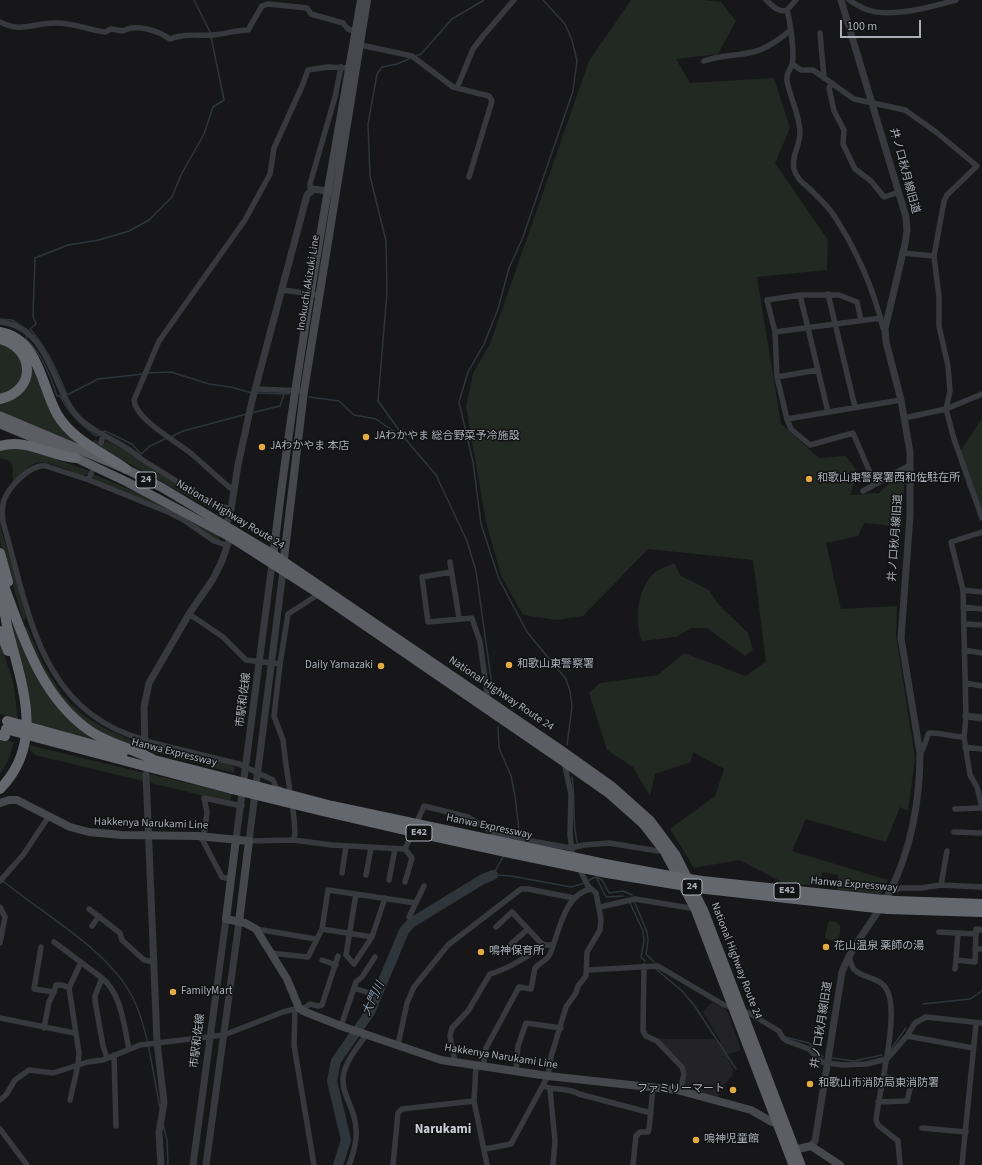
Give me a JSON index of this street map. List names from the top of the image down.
{
  "streets": {
    "highway": [
      "24",
      "National Highway Route 24",
      "Hanwa Expressway",
      "E42"
    ],
    "main road": ["Inokuchi Akizuki Line", "Hakkenya Narukami Line"],
    "street": ["井ノ口秋月線旧道", "市駅和佐線"]
  },
  "crossings": [
    ["井ノ口秋月線旧道", "Hanwa Expressway"],
    ["Inokuchi Akizuki Line", "National Highway Route 24"],
    ["Inokuchi Akizuki Line", "市駅和佐線"],
    ["National Highway Route 24", "市駅和佐線"],
    ["National Highway Route 24", "Hakkenya Narukami Line"],
    ["市駅和佐線", "Hakkenya Narukami Line"]
  ],
  "districts": ["Narukami"],
  "water": ["大門川"],
  "places": [
    "JAわかやま 総合野菜予冷施設",
    "JAわかやま 本店",
    "和歌山東警察署西和佐駐在所",
    "和歌山東警察署",
    "Daily Yamazaki",
    "花山温泉 薬師の湯",
    "鳴神保育所",
    "FamilyMart",
    "和歌山市消防局東消防署",
    "ファミリーマート",
    "嗚神児童館"
  ],
  "scale_bar": "100 m"
}
